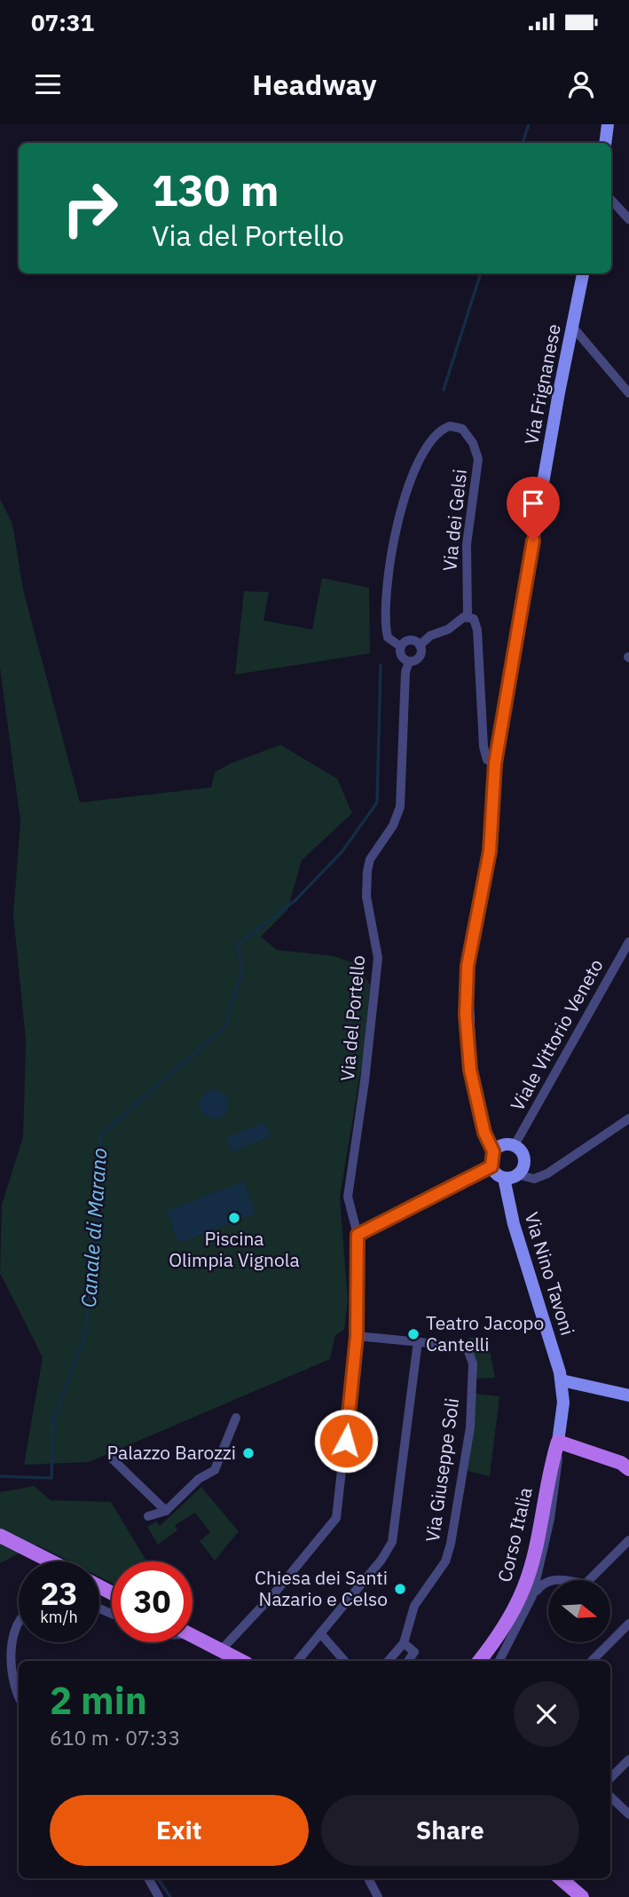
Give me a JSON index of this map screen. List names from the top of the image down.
{
  "streets": {
    "main road": ["Via Frignanese", "Via Nino Tavoni", "Corso Italia"],
    "street": [
      "Via dei Gelsi",
      "Via del Portello",
      "Viale Vittorio Veneto",
      "Via Giuseppe Soli"
    ]
  },
  "crossings": [
    ["Via dei Gelsi", "Via del Portello"],
    ["Viale Vittorio Veneto", "Via Nino Tavoni"],
    ["Via Nino Tavoni", "Corso Italia"]
  ],
  "water": ["Canale di Marano"],
  "places": [
    "Piscina Olimpia Vignola",
    "Teatro Jacopo Cantelli",
    "Palazzo Barozzi",
    "Chiesa dei Santi Nazario e Celso"
  ],
  "north": "right",
  "page": {
    "status": "07:31",
    "header": "Headway",
    "turn": ["130 m", "Via del Portello"],
    "speed": "23 km/h",
    "limit": "30",
    "heading": ["2 min", "610 m · 07:33"],
    "buttons": ["Exit", "Share"]
  }
}
